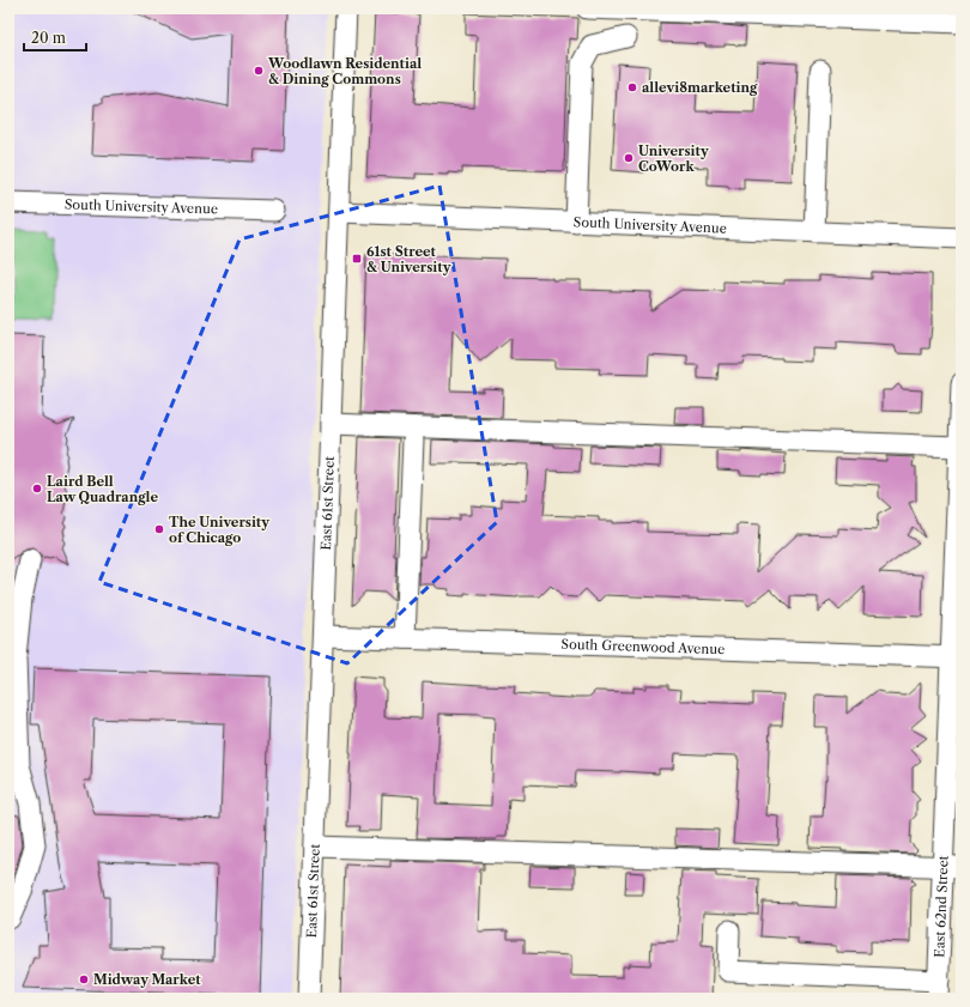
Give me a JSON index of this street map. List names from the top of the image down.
{
  "streets": {
    "street": [
      "South University Avenue",
      "East 61st Street",
      "South Greenwood Avenue",
      "East 62nd Street"
    ]
  },
  "crossings": [
    ["South University Avenue", "East 61st Street"],
    ["East 61st Street", "South Greenwood Avenue"],
    ["South Greenwood Avenue", "East 62nd Street"]
  ],
  "places": {
    "other": [
      "Woodlawn Residential & Dining Commons",
      "allevi8marketing",
      "University CoWork",
      "Laird Bell Law Quadrangle",
      "The University of Chicago",
      "Midway Market"
    ],
    "transit": ["61st Street & University"]
  },
  "scale_bar": "20 m"
}
